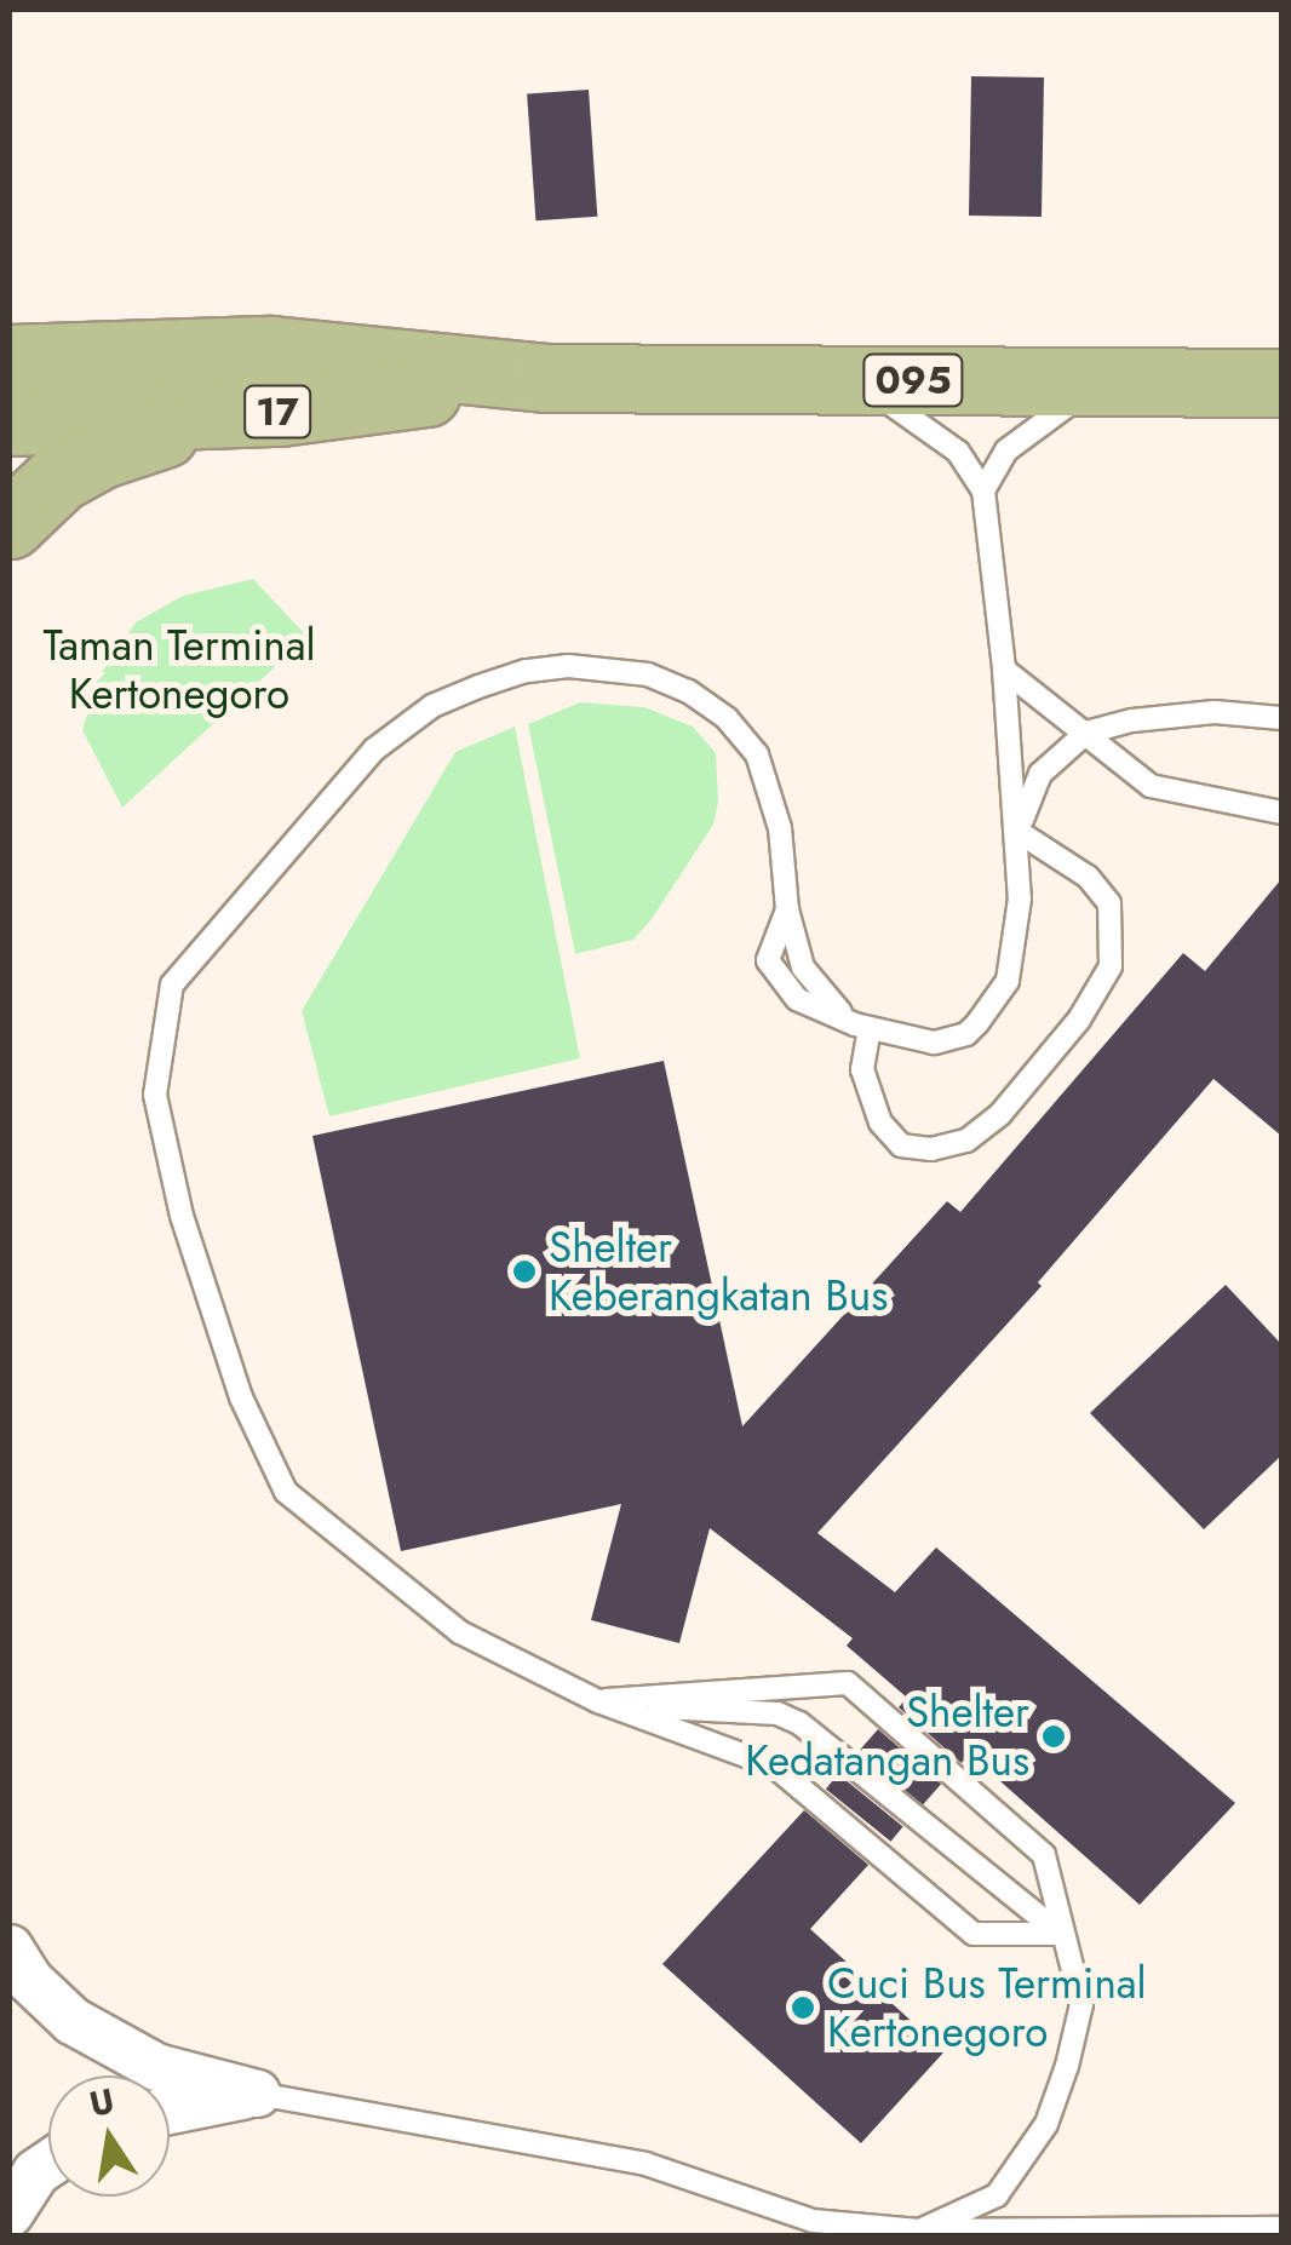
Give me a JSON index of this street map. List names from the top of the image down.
{
  "streets": {
    "main road": ["095", "17"]
  },
  "crossings": [
    ["095", "17"]
  ],
  "parks": ["Taman Terminal Kertonegoro"],
  "places": ["Shelter Keberangkatan Bus", "Shelter Kedatangan Bus", "Cuci Bus Terminal Kertonegoro"],
  "north": "top"
}
